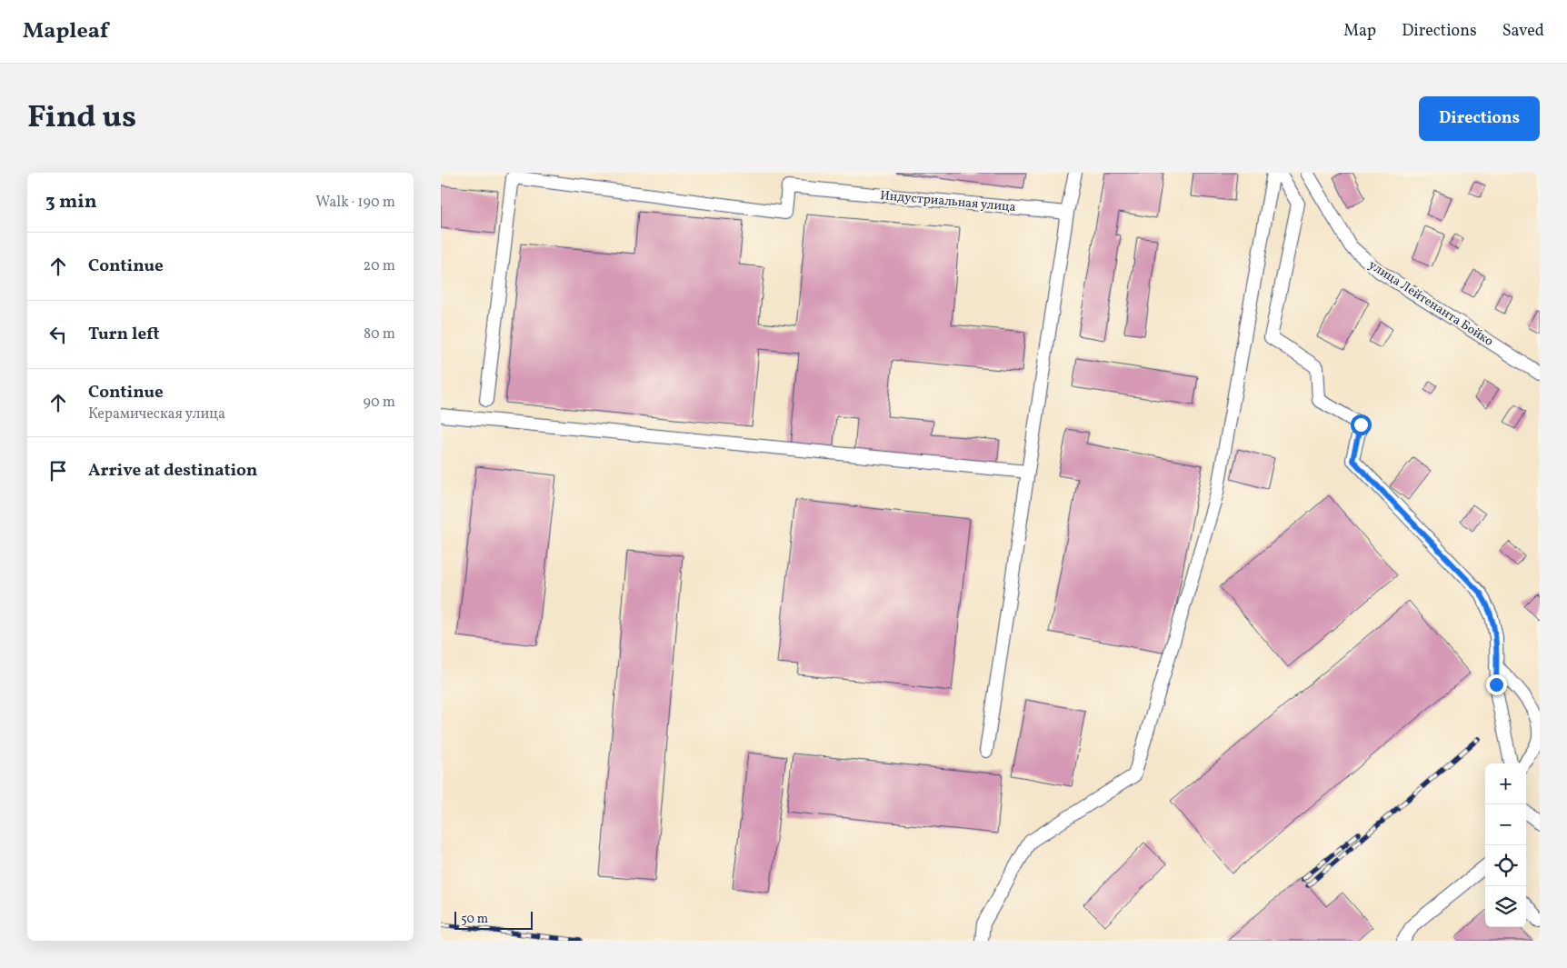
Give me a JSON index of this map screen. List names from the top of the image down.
{
  "streets": {
    "street": ["Индустриальная улица", "улица Лейтенанта Бойко"]
  },
  "scale_bar": "50 m",
  "page": {
    "header": "Mapleaf",
    "nav": ["Map", "Directions", "Saved"],
    "title": "Find us",
    "buttons": "Directions",
    "heading": ["3 min", "Walk · 190 m"],
    "list": [
      ["Continue", "20 m"],
      ["Turn left", "80 m"],
      ["Continue", "Керамическая улица", "90 m"],
      "Arrive at destination"
    ],
    "map_buttons": ["+", "−"],
    "scale": "50 m"
  }
}
